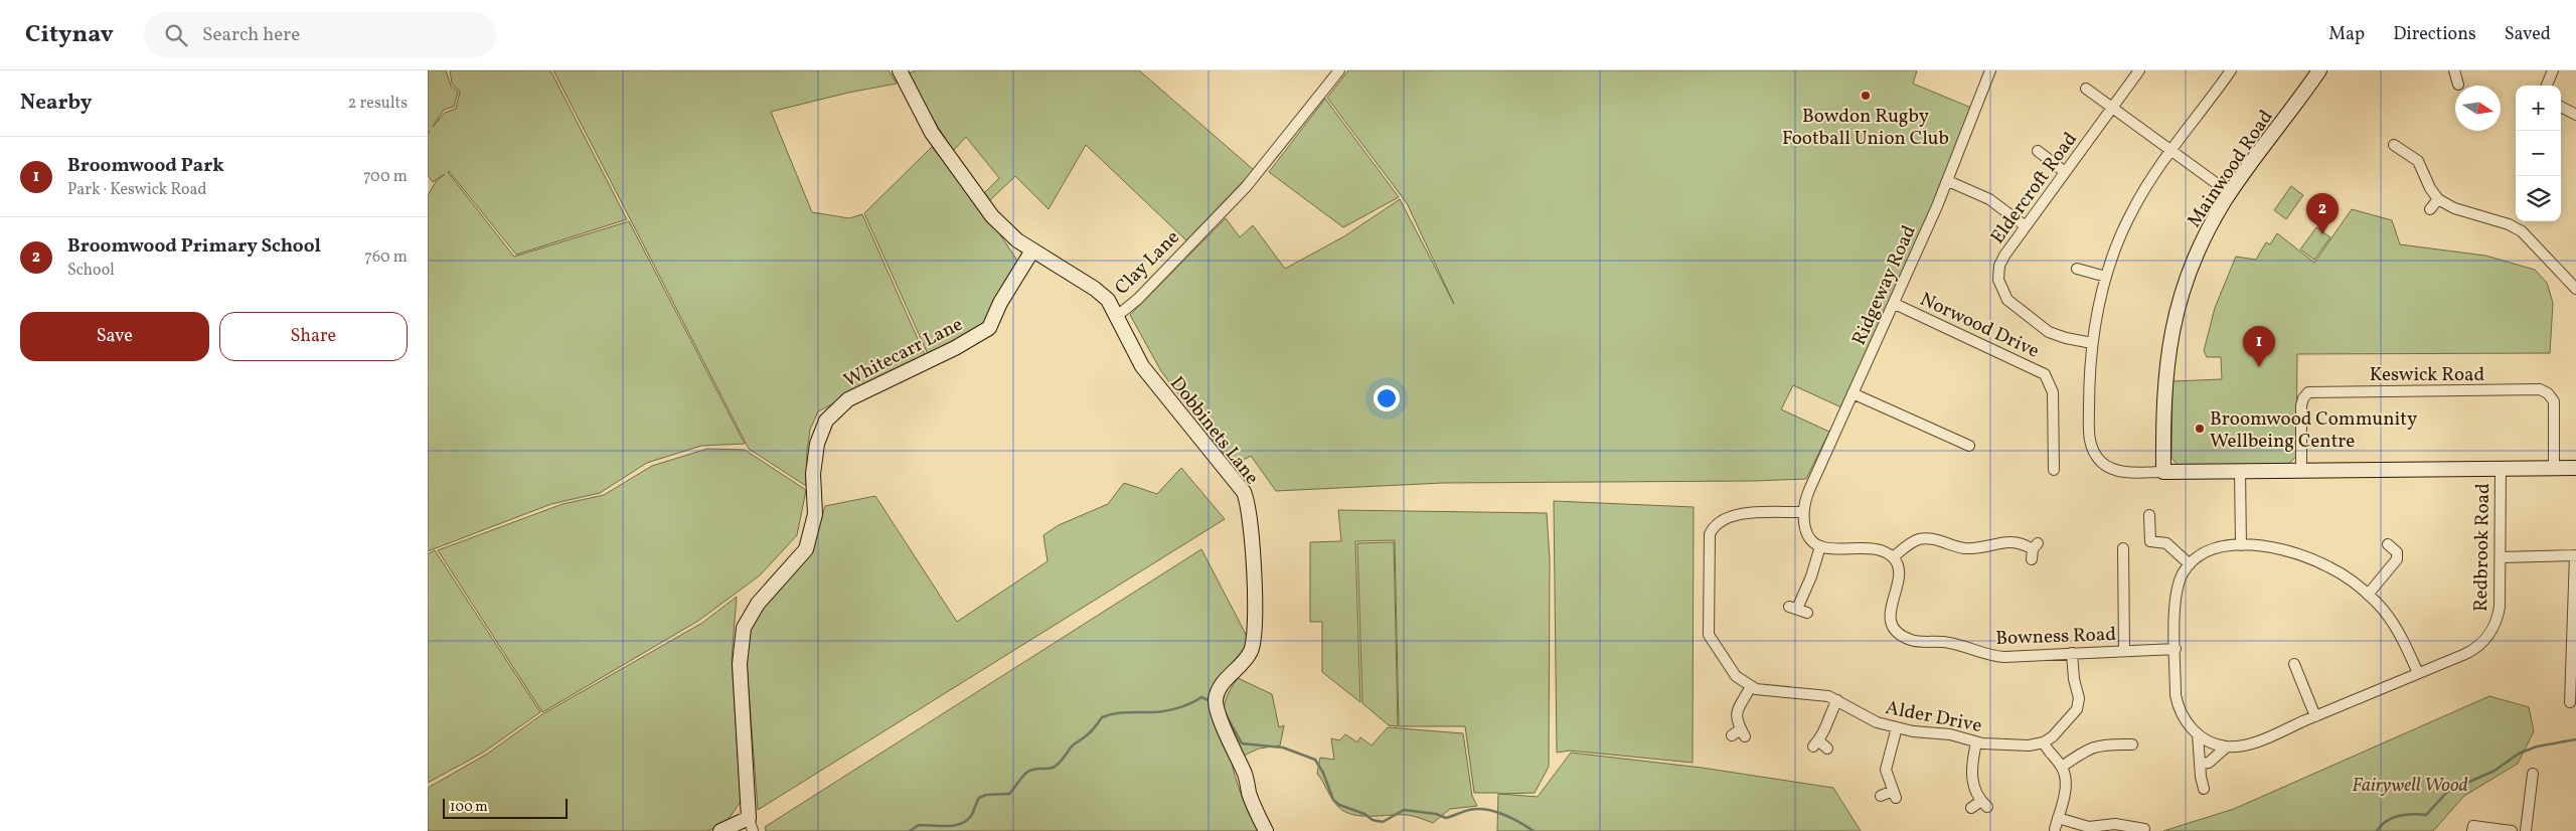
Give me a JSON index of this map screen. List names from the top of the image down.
{
  "streets": {
    "street": [
      "Mainwood Road",
      "Eldercroft Road",
      "Clay Lane",
      "Ridgeway Road",
      "Norwood Drive",
      "Whitecarr Lane",
      "Keswick Road",
      "Dobbinets Lane",
      "Redbrook Road",
      "Bowness Road",
      "Alder Drive"
    ]
  },
  "crossings": [
    ["Clay Lane", "Whitecarr Lane"],
    ["Clay Lane", "Dobbinets Lane"],
    ["Ridgeway Road", "Norwood Drive"],
    ["Ridgeway Road", "Alder Drive"],
    ["Redbrook Road", "Bowness Road"]
  ],
  "parks": ["Fairywell Wood"],
  "places": ["Bowdon Rugby Football Union Club", "Broomwood Community Wellbeing Centre"],
  "scale_bar": "100 m",
  "north": "right",
  "page": {
    "header": "Citynav",
    "search": "Search here",
    "nav": ["Map", "Directions", "Saved"],
    "heading": ["Nearby", "2 results"],
    "map_buttons": ["+", "−"],
    "list": [
      {
        "mark": "1",
        "name": "Broomwood Park",
        "note": "Park · Keswick Road",
        "value": "700 m"
      },
      {
        "mark": "2",
        "name": "Broomwood Primary School",
        "note": "School",
        "value": "760 m"
      }
    ],
    "pins": ["2", "1"],
    "buttons": ["Save", "Share"],
    "scale": "100 m"
  }
}
